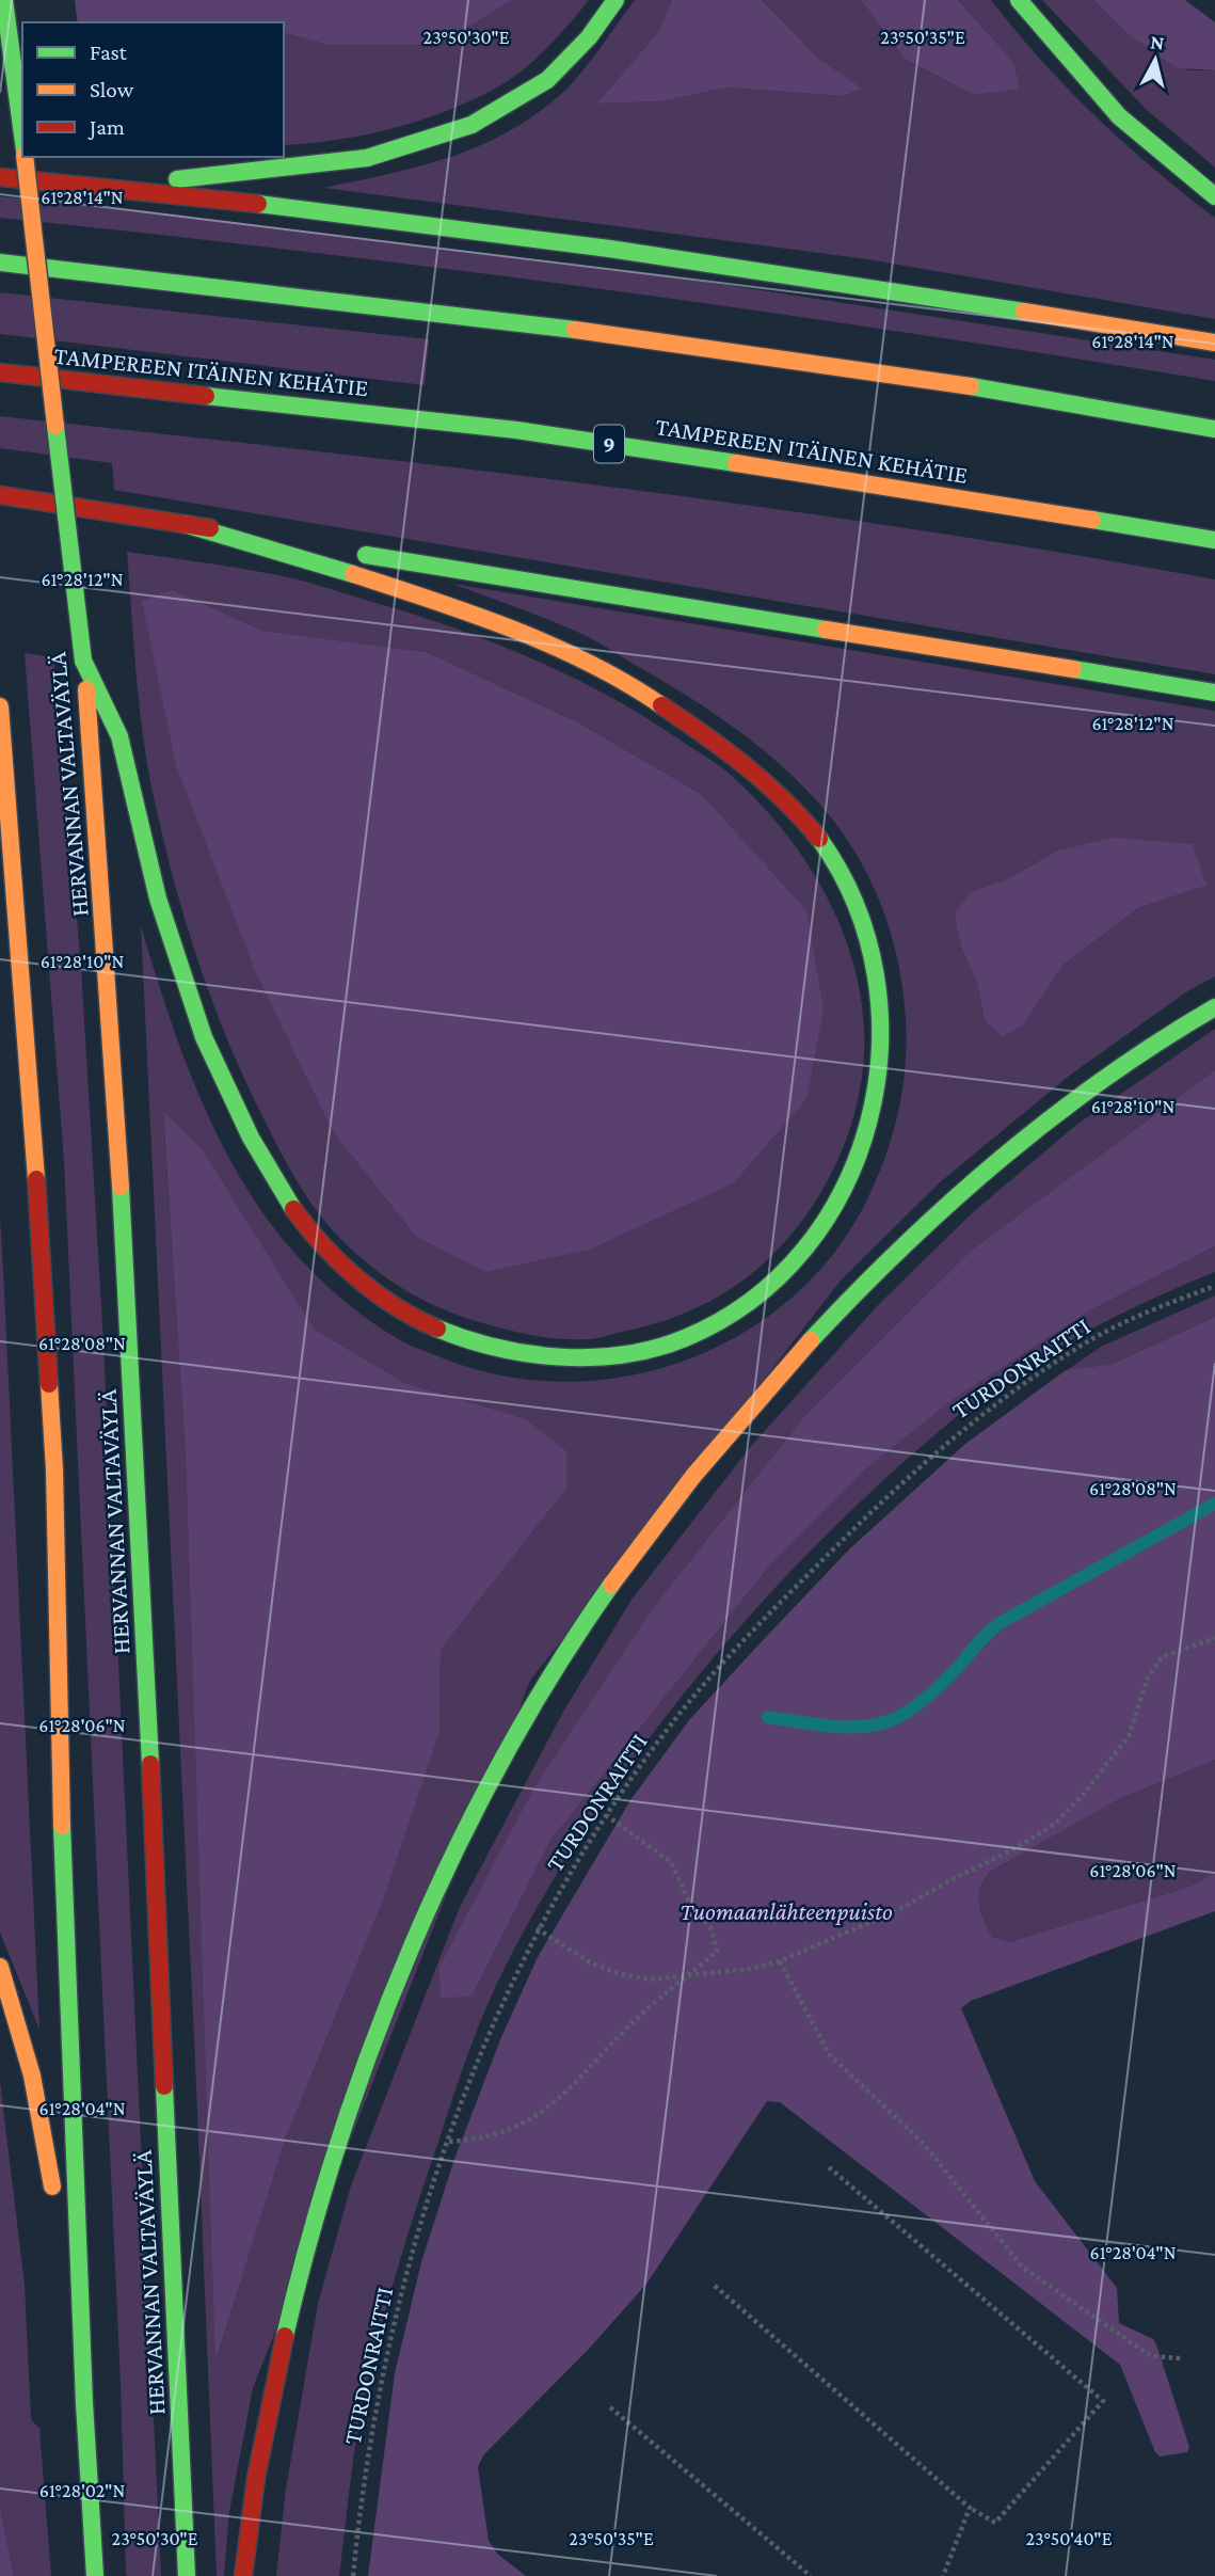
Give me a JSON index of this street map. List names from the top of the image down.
{
  "streets": {
    "highway": ["TAMPEREEN ITÄINEN KEHÄTIE", "9", "HERVANNAN VALTAVÄYLÄ"],
    "path": ["TURDONRAITTI"]
  },
  "parks": ["Tuomaanlähteenpuisto"],
  "legend": ["Fast", "Slow", "Jam"],
  "north": "top",
  "coordinates": [
    "23°50'30\"E",
    "23°50'35\"E",
    "61°28'14\"N",
    "61°28'12\"N",
    "61°28'10\"N",
    "61°28'08\"N",
    "61°28'06\"N",
    "61°28'04\"N",
    "61°28'02\"N",
    "23°50'40\"E"
  ]
}
